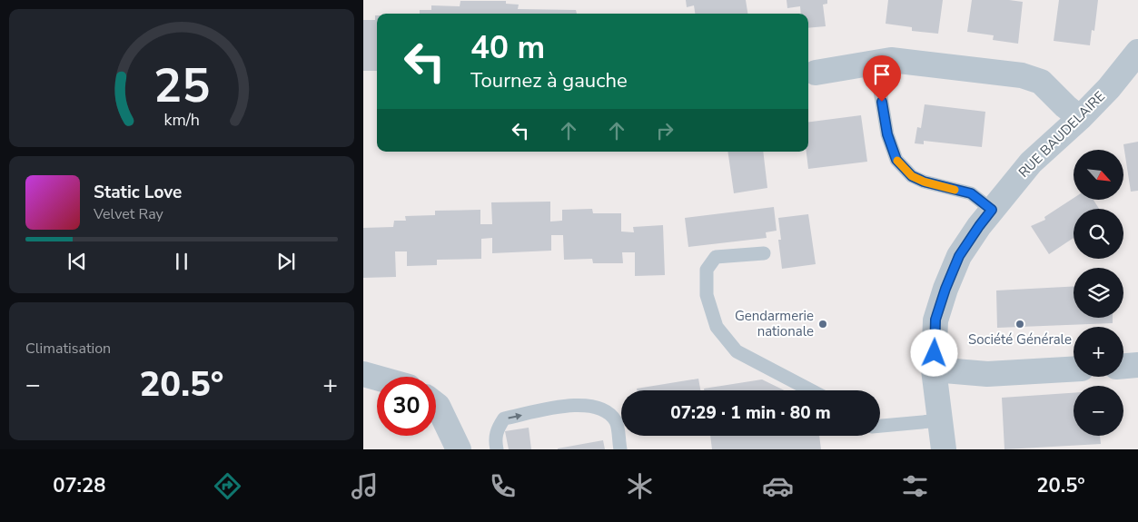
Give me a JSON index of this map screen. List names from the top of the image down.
{
  "streets": {
    "street": ["RUE BAUDELAIRE"]
  },
  "places": ["Gendarmerie nationale", "Société Générale"],
  "north": "bottom right",
  "page": {
    "turn": ["40 m", "Tournez à gauche"],
    "map_buttons": ["+", "−"],
    "song": ["Static Love", "Velvet Ray"],
    "tile": "Climatisation",
    "heat": ["−", "20.5°", "+"],
    "limit": "30",
    "trip": "07:29 · 1 min · 80 m",
    "tabs": ["07:28", "20.5°"],
    "gauge": ["25", "km/h"]
  }
}
